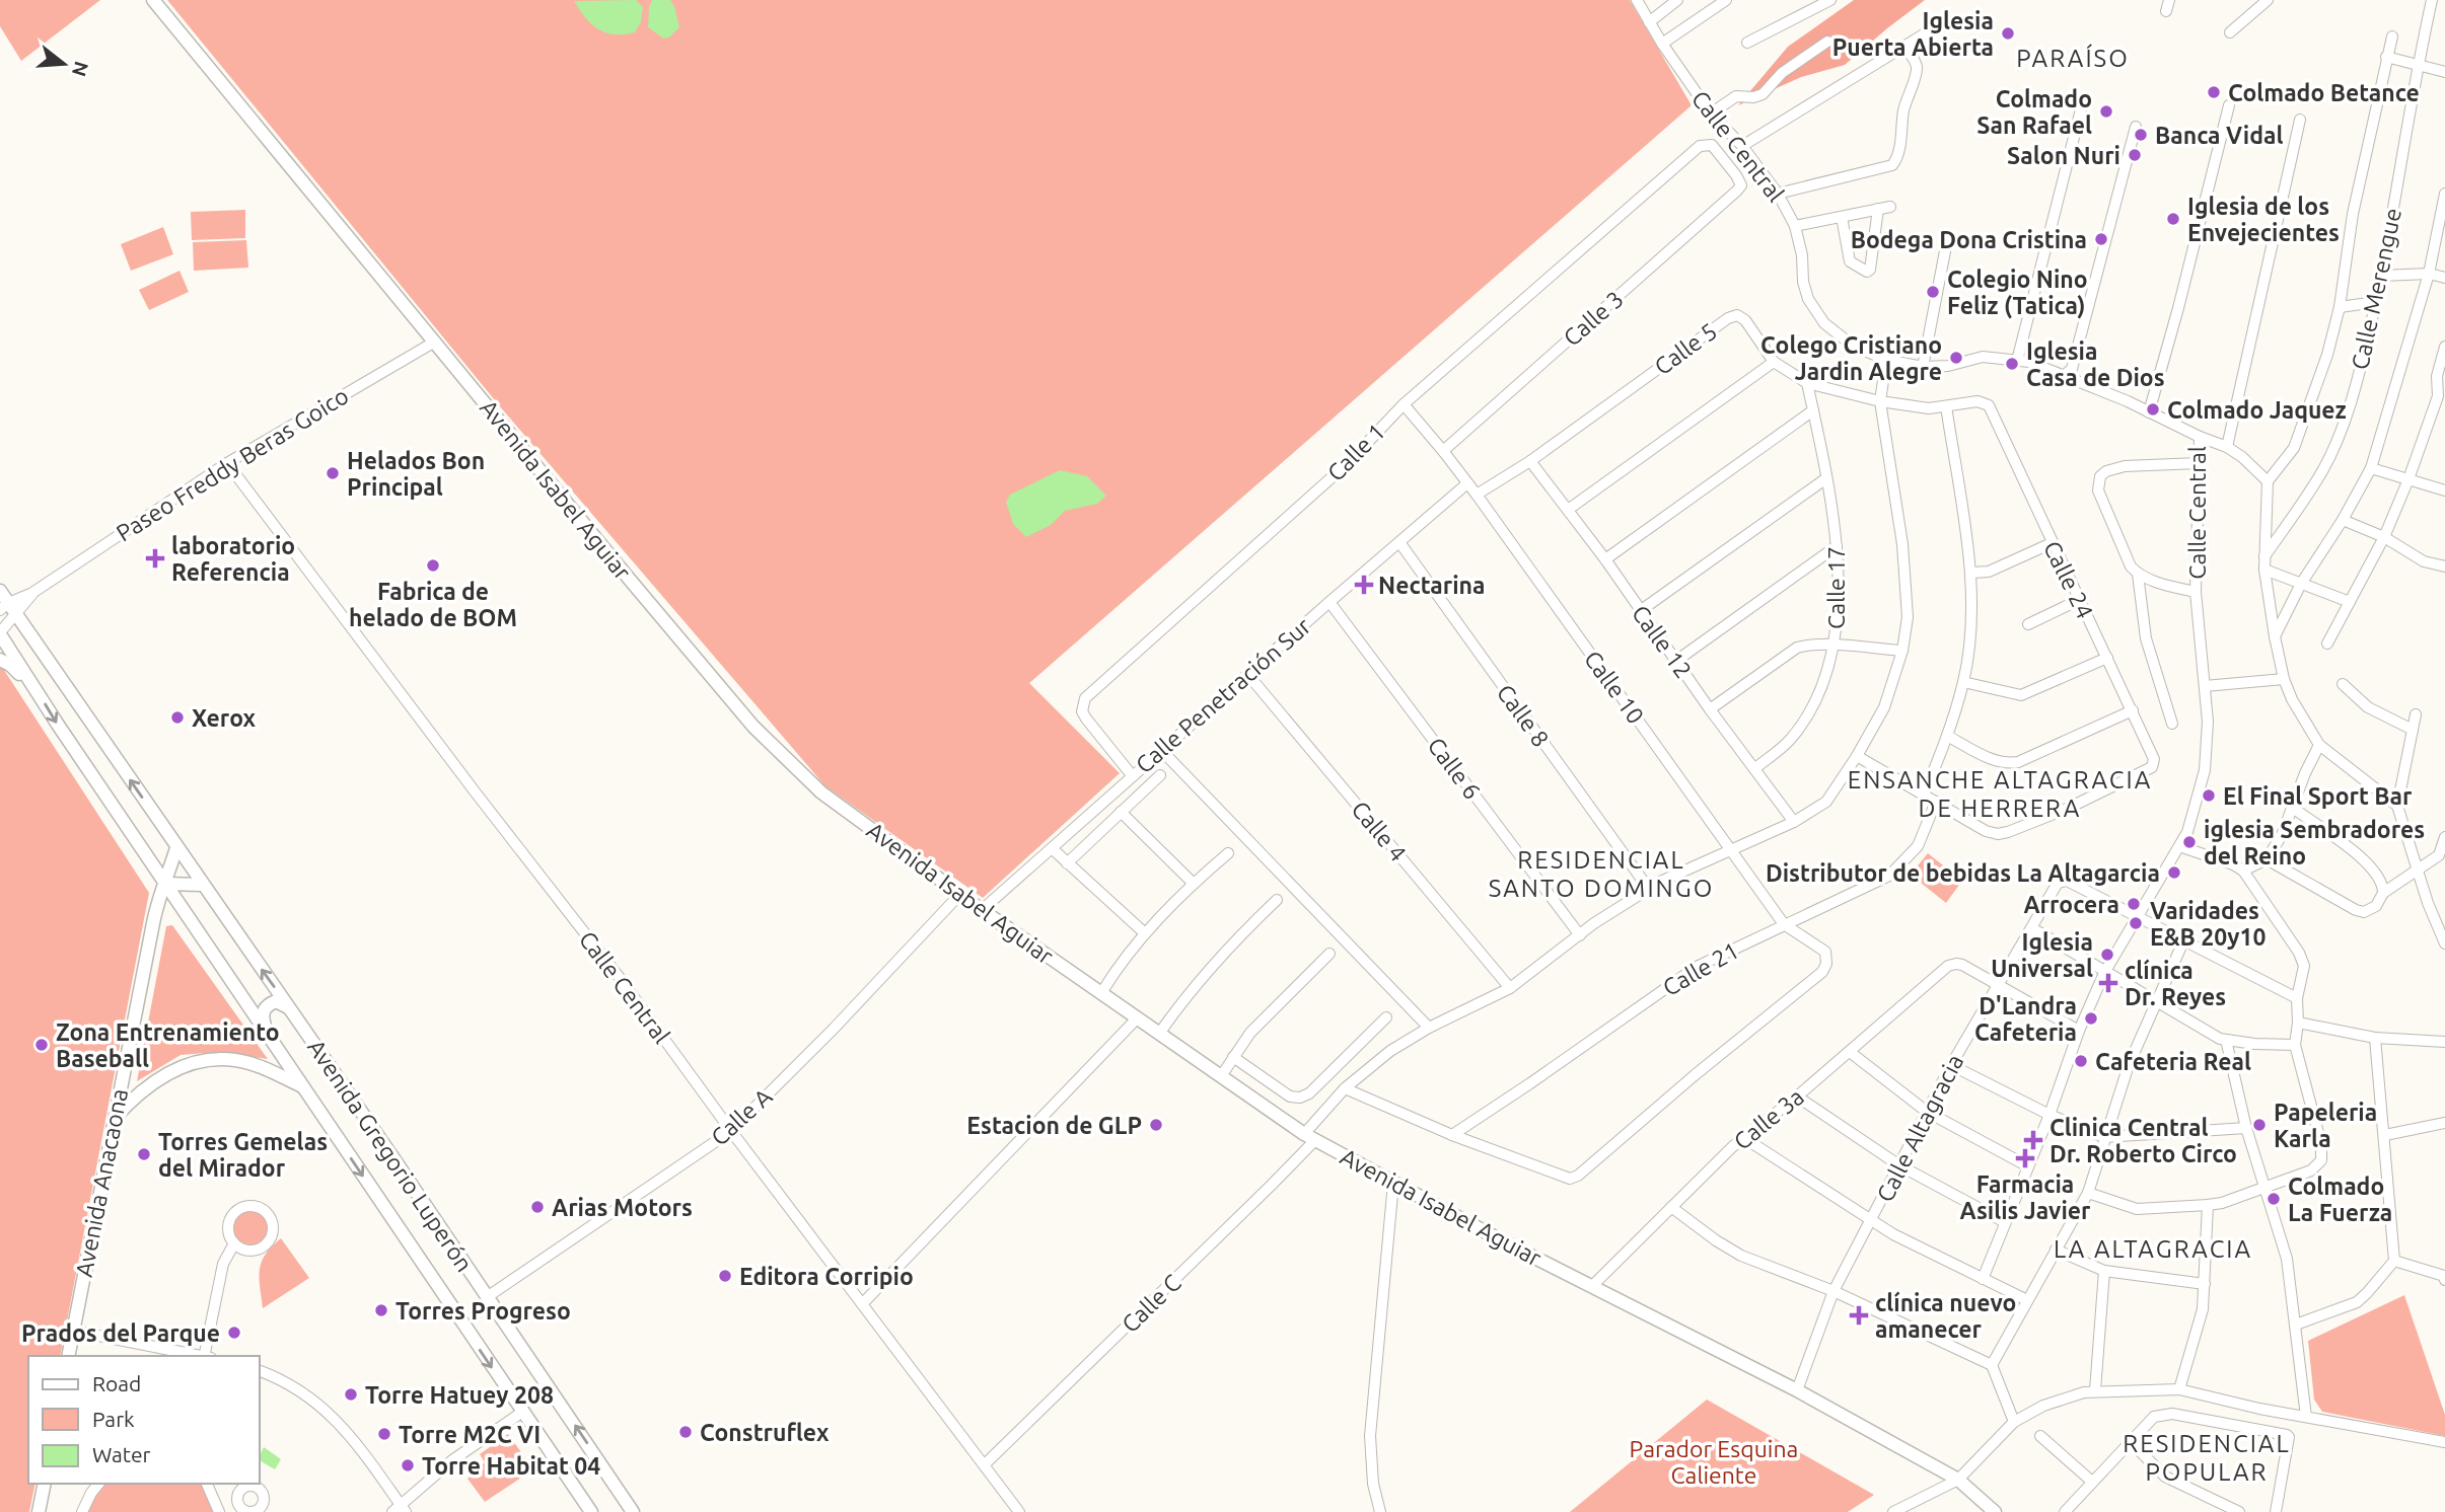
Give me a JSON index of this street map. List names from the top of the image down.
{
  "streets": {
    "main road": ["Avenida Isabel Aguiar", "Avenida Gregorio Luperón", "Avenida Anacaona"],
    "street": [
      "Calle Central",
      "Calle Merengue",
      "Calle 3",
      "Calle 5",
      "Calle 1",
      "Paseo Freddy Beras Goico",
      "Calle 24",
      "Calle 17",
      "Calle 12",
      "Calle 10",
      "Calle Penetración Sur",
      "Calle 8",
      "Calle 6",
      "Calle 4",
      "Calle 21",
      "Calle A",
      "Calle 3a",
      "Calle Altagracia",
      "Calle C"
    ]
  },
  "crossings": [
    ["Calle Central", "Paseo Freddy Beras Goico"],
    ["Calle Central", "Calle A"],
    ["Calle Central", "Calle Altagracia"],
    ["Calle Central", "Calle C"],
    ["Calle 3", "Calle 1"],
    ["Calle 3", "Calle 10"],
    ["Calle 5", "Calle 24"],
    ["Calle 5", "Calle 17"],
    ["Calle 5", "Calle 12"],
    ["Calle 5", "Calle 10"],
    ["Calle 5", "Calle C"],
    ["Calle 1", "Calle 10"],
    ["Calle 1", "Calle Penetración Sur"],
    ["Paseo Freddy Beras Goico", "Avenida Isabel Aguiar"],
    ["Paseo Freddy Beras Goico", "Avenida Gregorio Luperón"],
    ["Avenida Isabel Aguiar", "Calle Penetración Sur"],
    ["Avenida Isabel Aguiar", "Calle A"],
    ["Avenida Isabel Aguiar", "Calle 3a"],
    ["Avenida Isabel Aguiar", "Calle Altagracia"],
    ["Avenida Isabel Aguiar", "Calle C"],
    ["Calle 24", "Calle 21"],
    ["Calle 17", "Calle 12"],
    ["Calle 12", "Calle C"],
    ["Calle 10", "Calle Penetración Sur"],
    ["Calle 10", "Calle 21"],
    ["Calle 10", "Calle C"],
    ["Calle Penetración Sur", "Calle 8"],
    ["Calle Penetración Sur", "Calle 6"],
    ["Calle Penetración Sur", "Calle 4"],
    ["Calle 8", "Calle C"],
    ["Calle 6", "Calle C"],
    ["Calle 4", "Calle C"],
    ["Calle A", "Avenida Gregorio Luperón"],
    ["Calle 3a", "Calle Altagracia"],
    ["Avenida Gregorio Luperón", "Avenida Anacaona"]
  ],
  "districts": [
    "PARAÍSO",
    "ENSANCHE ALTAGRACIA DE HERRERA",
    "RESIDENCIAL SANTO DOMINGO",
    "LA ALTAGRACIA",
    "RESIDENCIAL POPULAR"
  ],
  "parks": ["Parador Esquina Caliente"],
  "places": {
    "other": [
      "Iglesia Puerta Abierta",
      "Colmado Betance",
      "Colmado San Rafael",
      "Banca Vidal",
      "Salon Nuri",
      "Iglesia de los Envejecientes",
      "Bodega Dona Cristina",
      "Colegio Nino Feliz (Tatica)",
      "Colego Cristiano Jardin Alegre",
      "Iglesia Casa de Dios",
      "Colmado Jaquez",
      "Helados Bon Principal",
      "Fabrica de helado de BOM",
      "Xerox",
      "El Final Sport Bar",
      "iglesia Sembradores del Reino",
      "Distributor de bebidas La Altagarcia",
      "Arrocera",
      "Varidades E&B 20y10",
      "Iglesia Universal",
      "D'Landra Cafeteria",
      "Zona Entrenamiento Baseball",
      "Cafeteria Real",
      "Estacion de GLP",
      "Papeleria Karla",
      "Torres Gemelas del Mirador",
      "Colmado La Fuerza",
      "Arias Motors",
      "Editora Corripio",
      "Torres Progreso",
      "Prados del Parque",
      "Torre Hatuey 208",
      "Construflex",
      "Torre M2C VI",
      "Torre Habitat 04"
    ],
    "health": [
      "laboratorio Referencia",
      "Nectarina",
      "clínica Dr. Reyes",
      "Clinica Central Dr. Roberto Circo",
      "Farmacia Asilis Javier",
      "clínica nuevo amanecer"
    ]
  },
  "legend": ["Road", "Park", "Water"],
  "north": "right"
}
